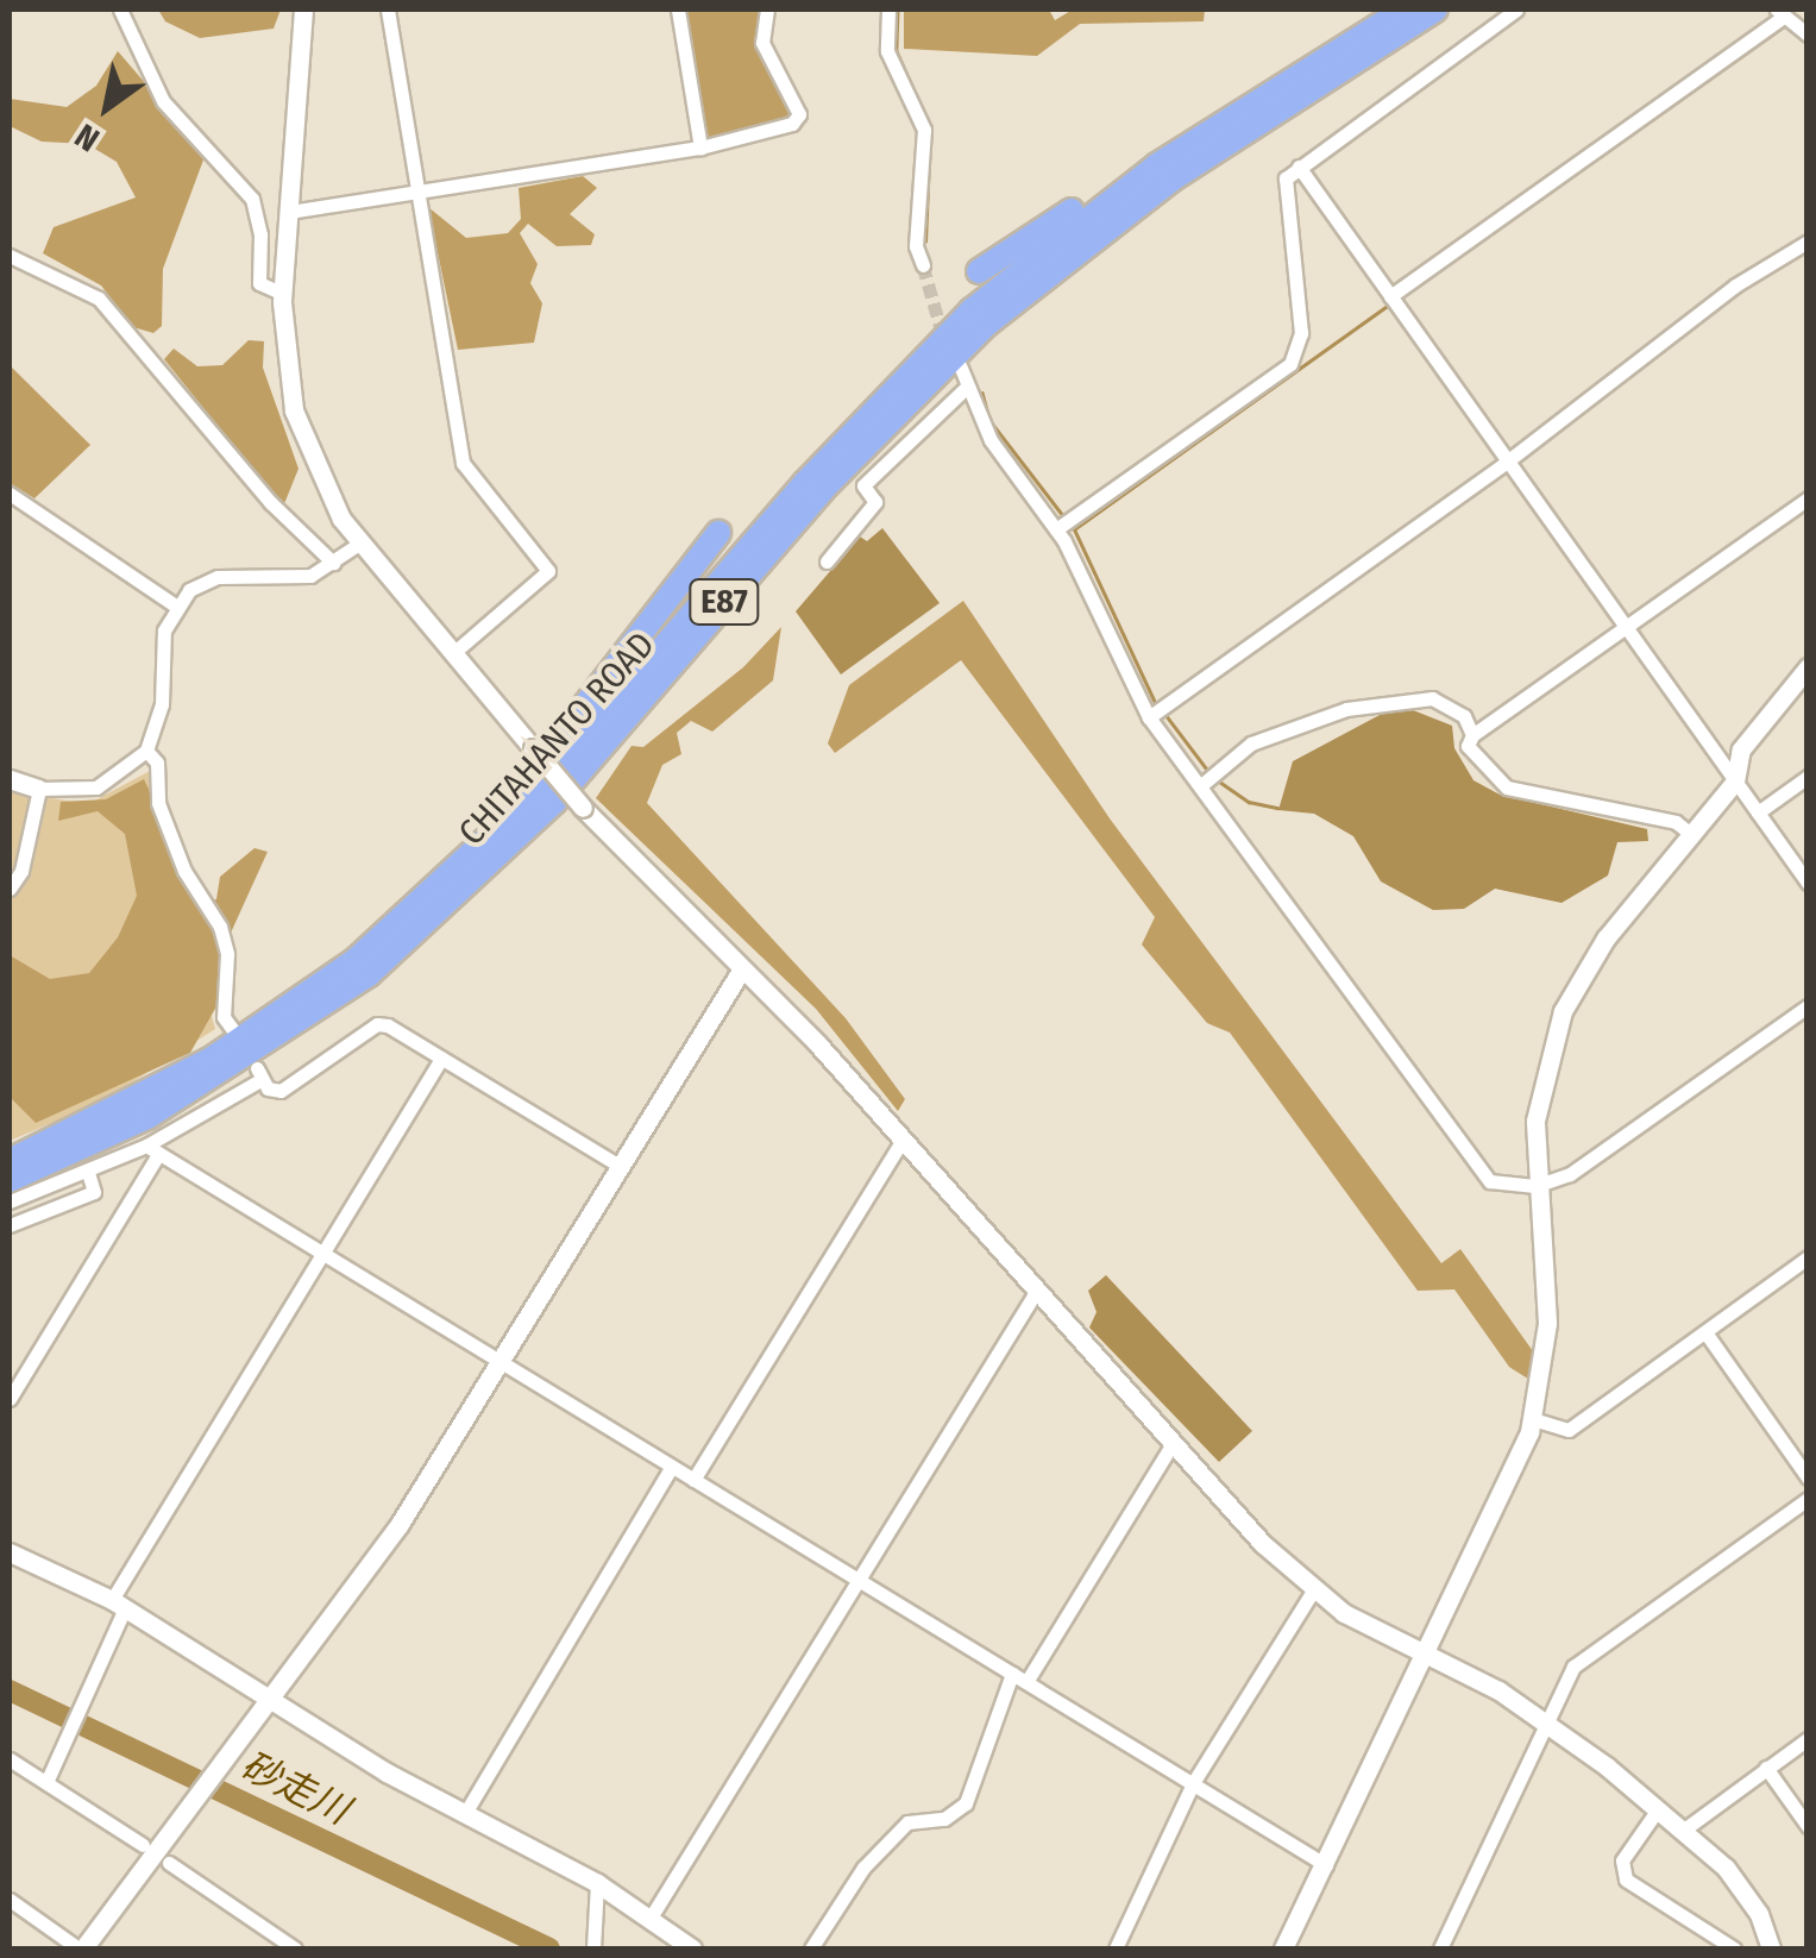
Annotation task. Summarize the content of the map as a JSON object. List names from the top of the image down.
{
  "streets": {
    "highway": ["E87", "CHITAHANTO ROAD"]
  },
  "water": ["砂走川"],
  "north": "bottom left"
}
